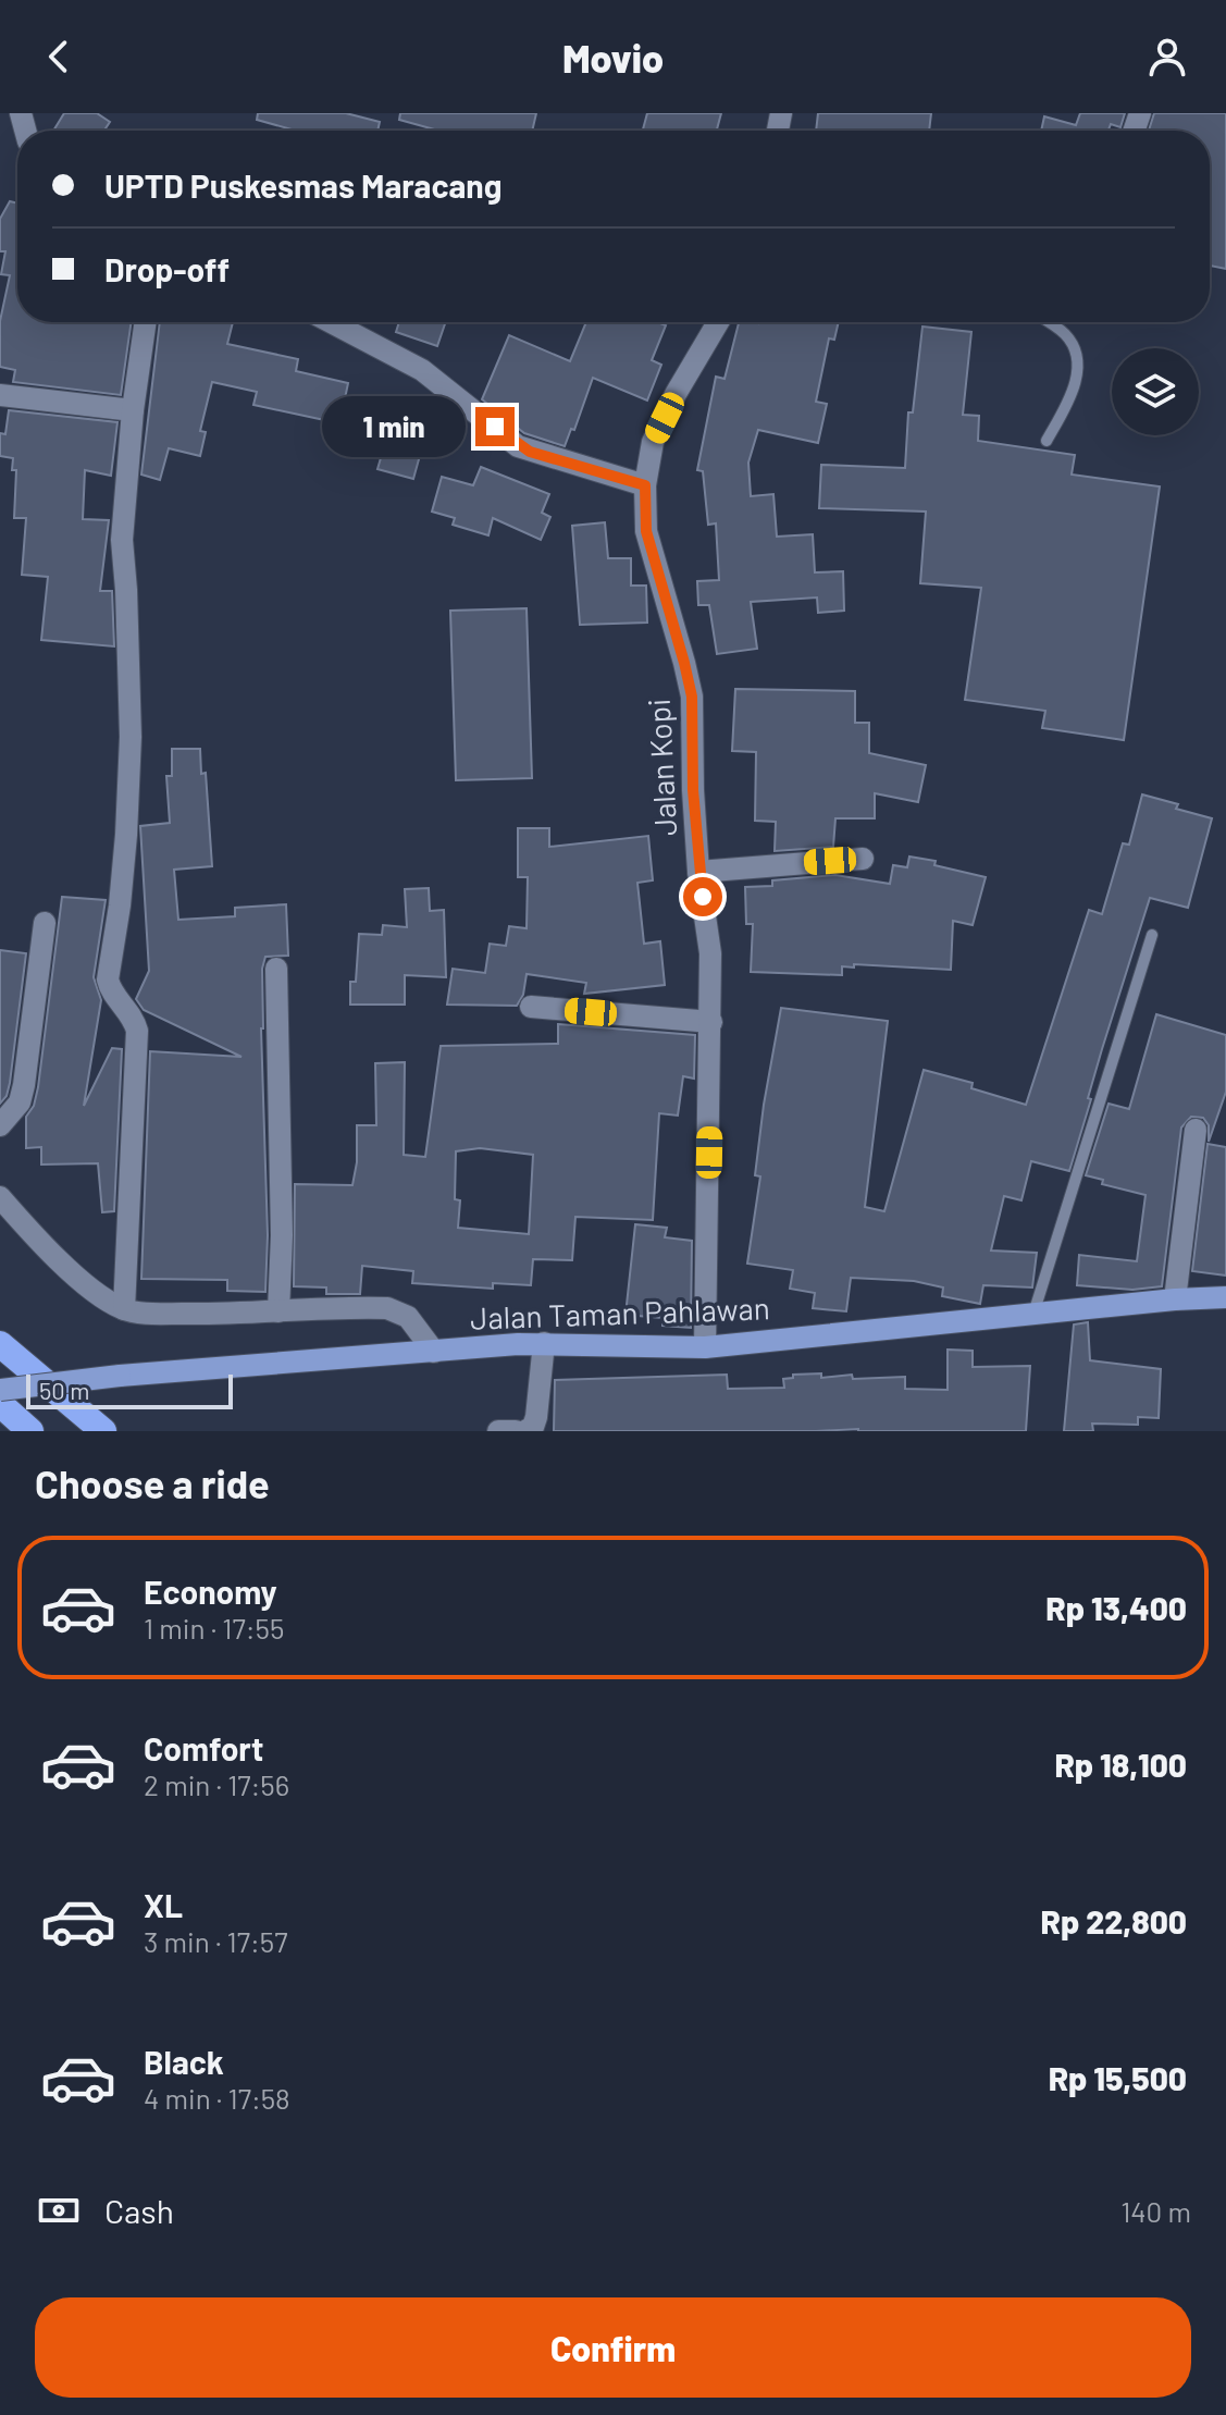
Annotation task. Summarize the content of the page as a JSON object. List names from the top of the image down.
{
  "streets": {
    "main road": ["Jalan Taman Pahlawan"],
    "street": ["Jalan Kopi"]
  },
  "crossings": [
    ["Jalan Kopi", "Jalan Taman Pahlawan"]
  ],
  "scale_bar": "50 m",
  "page": {
    "header": "Movio",
    "banner": ["UPTD Puskesmas Maracang", "Drop-off"],
    "bubble": "1 min",
    "scale": "50 m",
    "heading": "Choose a ride",
    "list": [
      {
        "name": "Economy",
        "note": "1 min · 17:55",
        "value": "Rp 13,400"
      },
      {
        "name": "Comfort",
        "note": "2 min · 17:56",
        "value": "Rp 18,100"
      },
      {
        "name": "XL",
        "note": "3 min · 17:57",
        "value": "Rp 22,800"
      },
      {
        "name": "Black",
        "note": "4 min · 17:58",
        "value": "Rp 15,500"
      }
    ],
    "pay": ["Cash", "140 m"],
    "buttons": "Confirm"
  }
}
